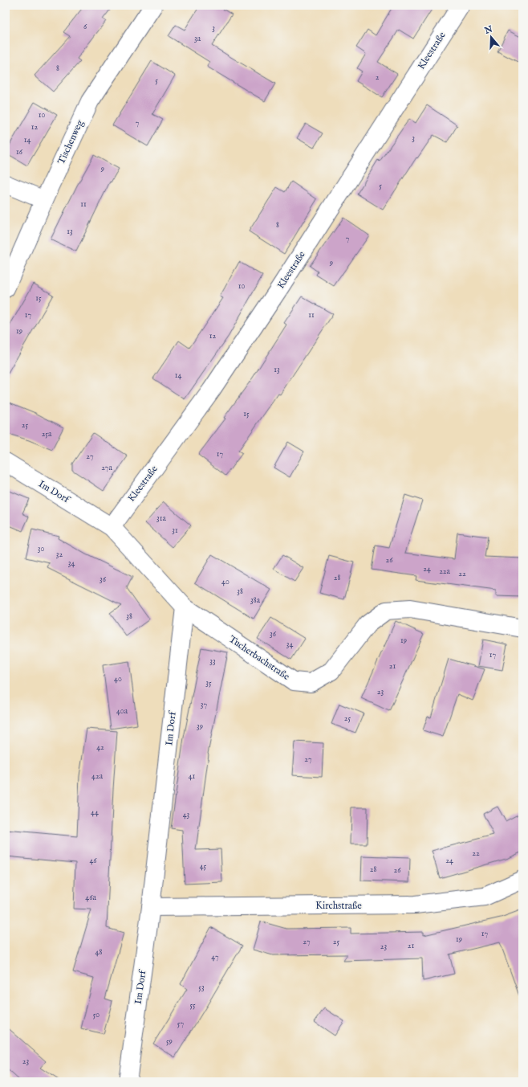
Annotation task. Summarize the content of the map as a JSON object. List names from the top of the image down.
{
  "streets": {
    "street": [
      "Kleestraße",
      "Tischenweg",
      "Im Dorf",
      "Tucherbachstraße",
      "Kirchstraße"
    ]
  },
  "crossings": [
    ["Kleestraße", "Im Dorf"],
    ["Im Dorf", "Tucherbachstraße"],
    ["Im Dorf", "Kirchstraße"]
  ],
  "house_numbers": [
    "6",
    "3",
    "3a",
    "8",
    "2",
    "5",
    "10",
    "7",
    "12",
    "3",
    "14",
    "16",
    "9",
    "5",
    "11",
    "8",
    "13",
    "7",
    "9",
    "10",
    "15",
    "17",
    "11",
    "19",
    "12",
    "13",
    "14",
    "15",
    "25",
    "25a",
    "17",
    "27",
    "27a",
    "31a",
    "31",
    "30",
    "32",
    "26",
    "34",
    "24",
    "22a",
    "22",
    "28",
    "36",
    "40",
    "38",
    "38a",
    "38",
    "36",
    "19",
    "34",
    "17",
    "33",
    "21",
    "40",
    "35",
    "23",
    "37",
    "40a",
    "25",
    "39",
    "42",
    "27",
    "42a",
    "41",
    "44",
    "43",
    "22",
    "46",
    "24",
    "45",
    "28",
    "26",
    "46a",
    "17",
    "19",
    "27",
    "25",
    "21",
    "23",
    "48",
    "47",
    "53",
    "55",
    "50",
    "57",
    "59",
    "23"
  ],
  "north": "top"
}
